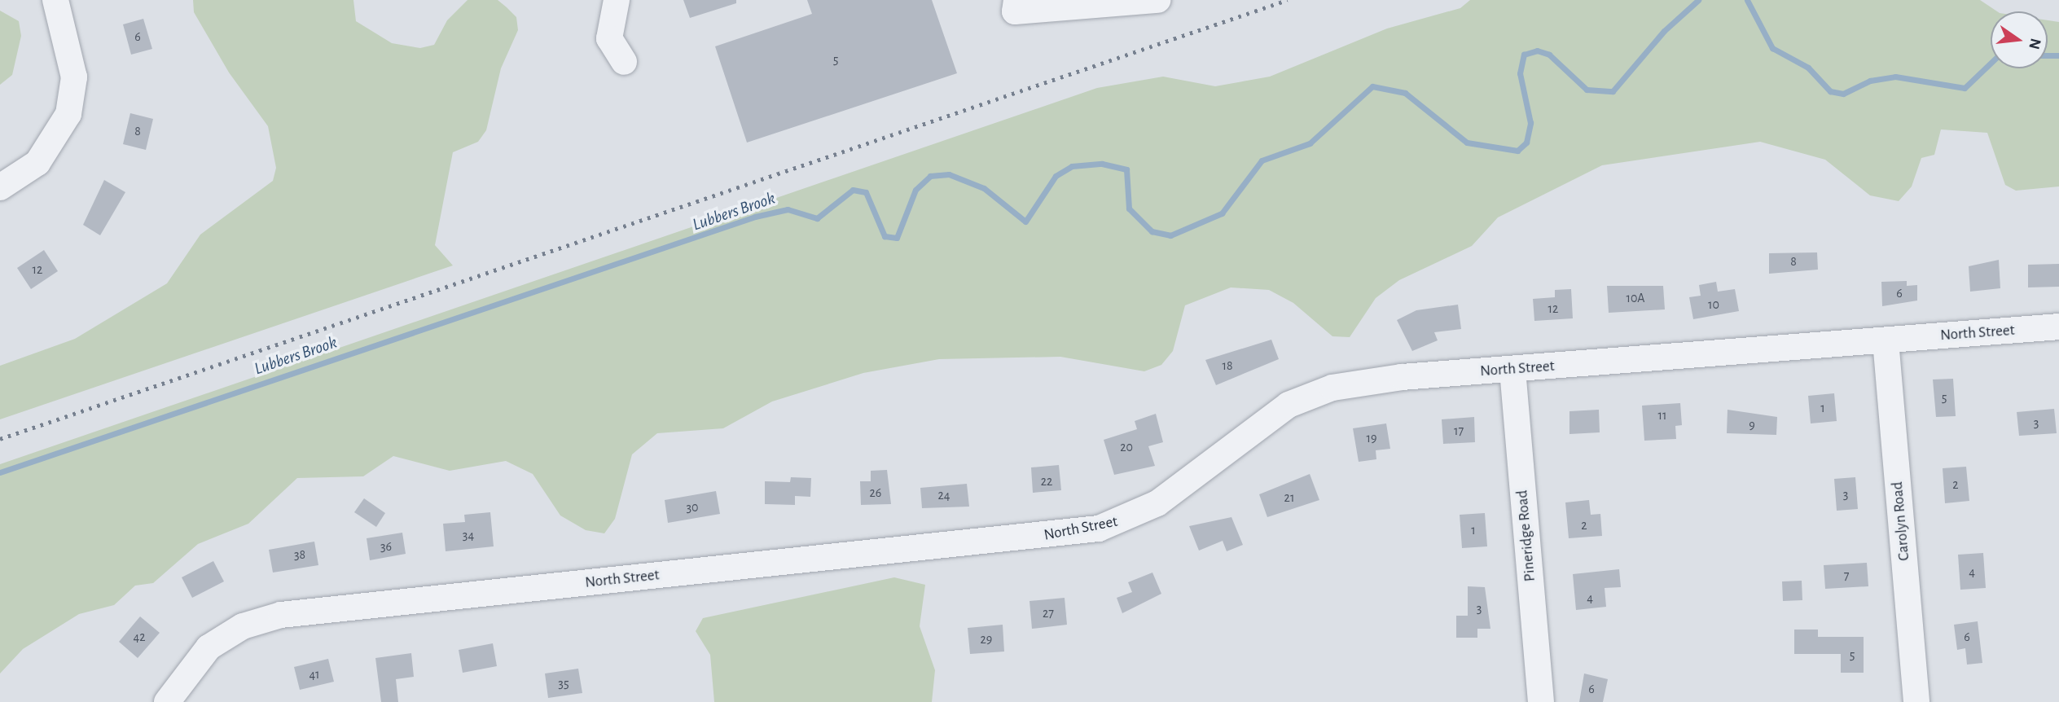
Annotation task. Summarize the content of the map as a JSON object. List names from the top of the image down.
{
  "streets": {
    "street": ["North Street", "Carolyn Road", "Pineridge Road"]
  },
  "crossings": [
    ["North Street", "Carolyn Road"],
    ["North Street", "Pineridge Road"]
  ],
  "water": ["Lubbers Brook"],
  "house_numbers": [
    "6",
    "5",
    "8",
    "8",
    "12",
    "6",
    "10A",
    "10",
    "12",
    "18",
    "5",
    "1",
    "11",
    "3",
    "9",
    "17",
    "19",
    "20",
    "22",
    "2",
    "26",
    "3",
    "24",
    "21",
    "30",
    "2",
    "1",
    "34",
    "36",
    "38",
    "4",
    "7",
    "4",
    "3",
    "27",
    "42",
    "6",
    "29",
    "5",
    "41",
    "35",
    "6"
  ],
  "north": "right"
}
